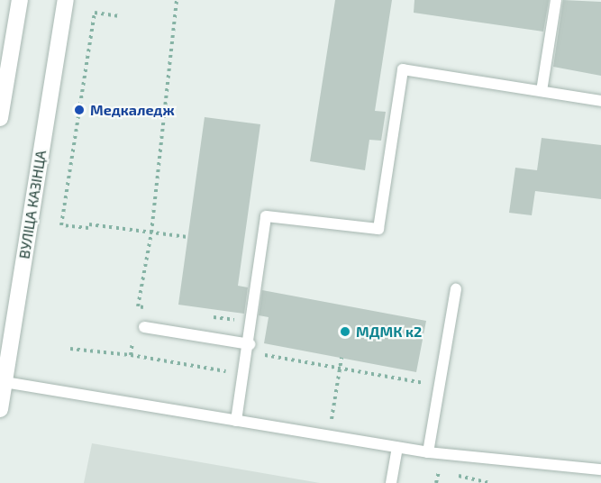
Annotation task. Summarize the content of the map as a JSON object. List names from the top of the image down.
{
  "streets": {
    "main road": ["ВУЛІЦА КАЗІНЦА"]
  },
  "places": ["Медкаледж", "МДМК к2"]
}
